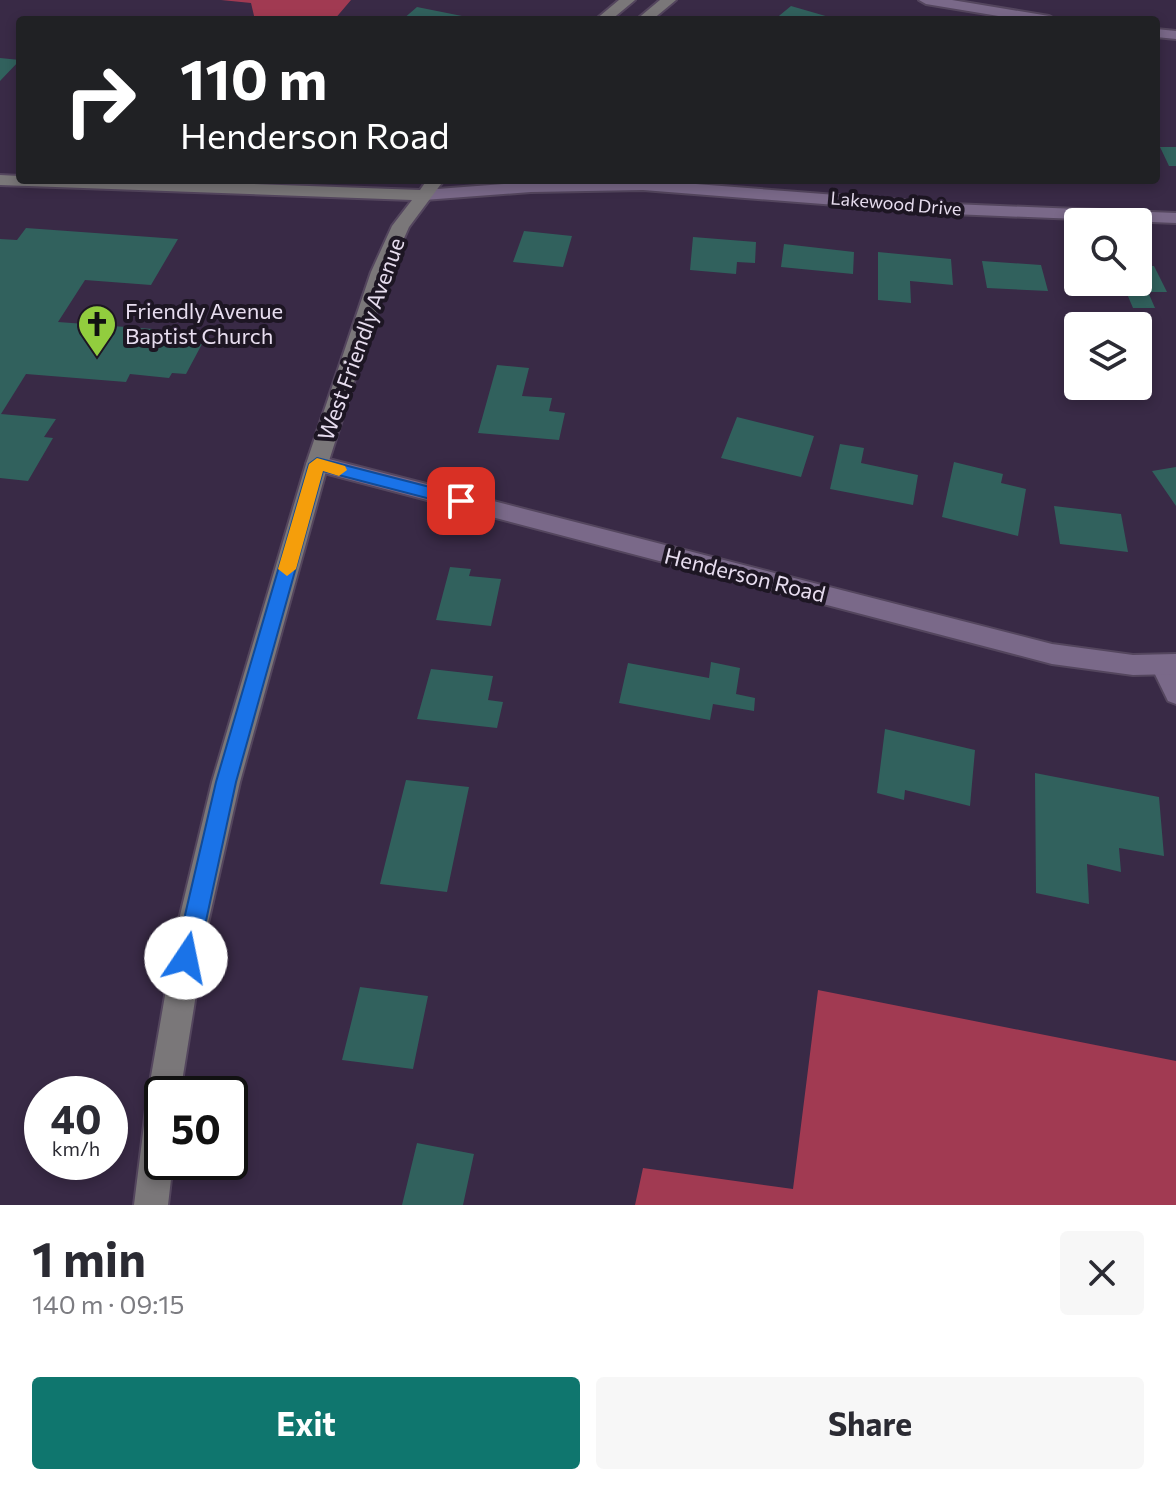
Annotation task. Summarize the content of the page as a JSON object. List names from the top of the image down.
{
  "streets": {
    "main road": ["West Friendly Avenue"],
    "street": ["Lakewood Drive", "Henderson Road"]
  },
  "crossings": [
    ["Lakewood Drive", "West Friendly Avenue"],
    ["West Friendly Avenue", "Henderson Road"]
  ],
  "places": {
    "church": ["Friendly Avenue Baptist Church"]
  },
  "page": {
    "turn": ["110 m", "Henderson Road"],
    "speed": "40 km/h",
    "limit": "50",
    "heading": ["1 min", "140 m · 09:15"],
    "buttons": ["Exit", "Share"]
  }
}
